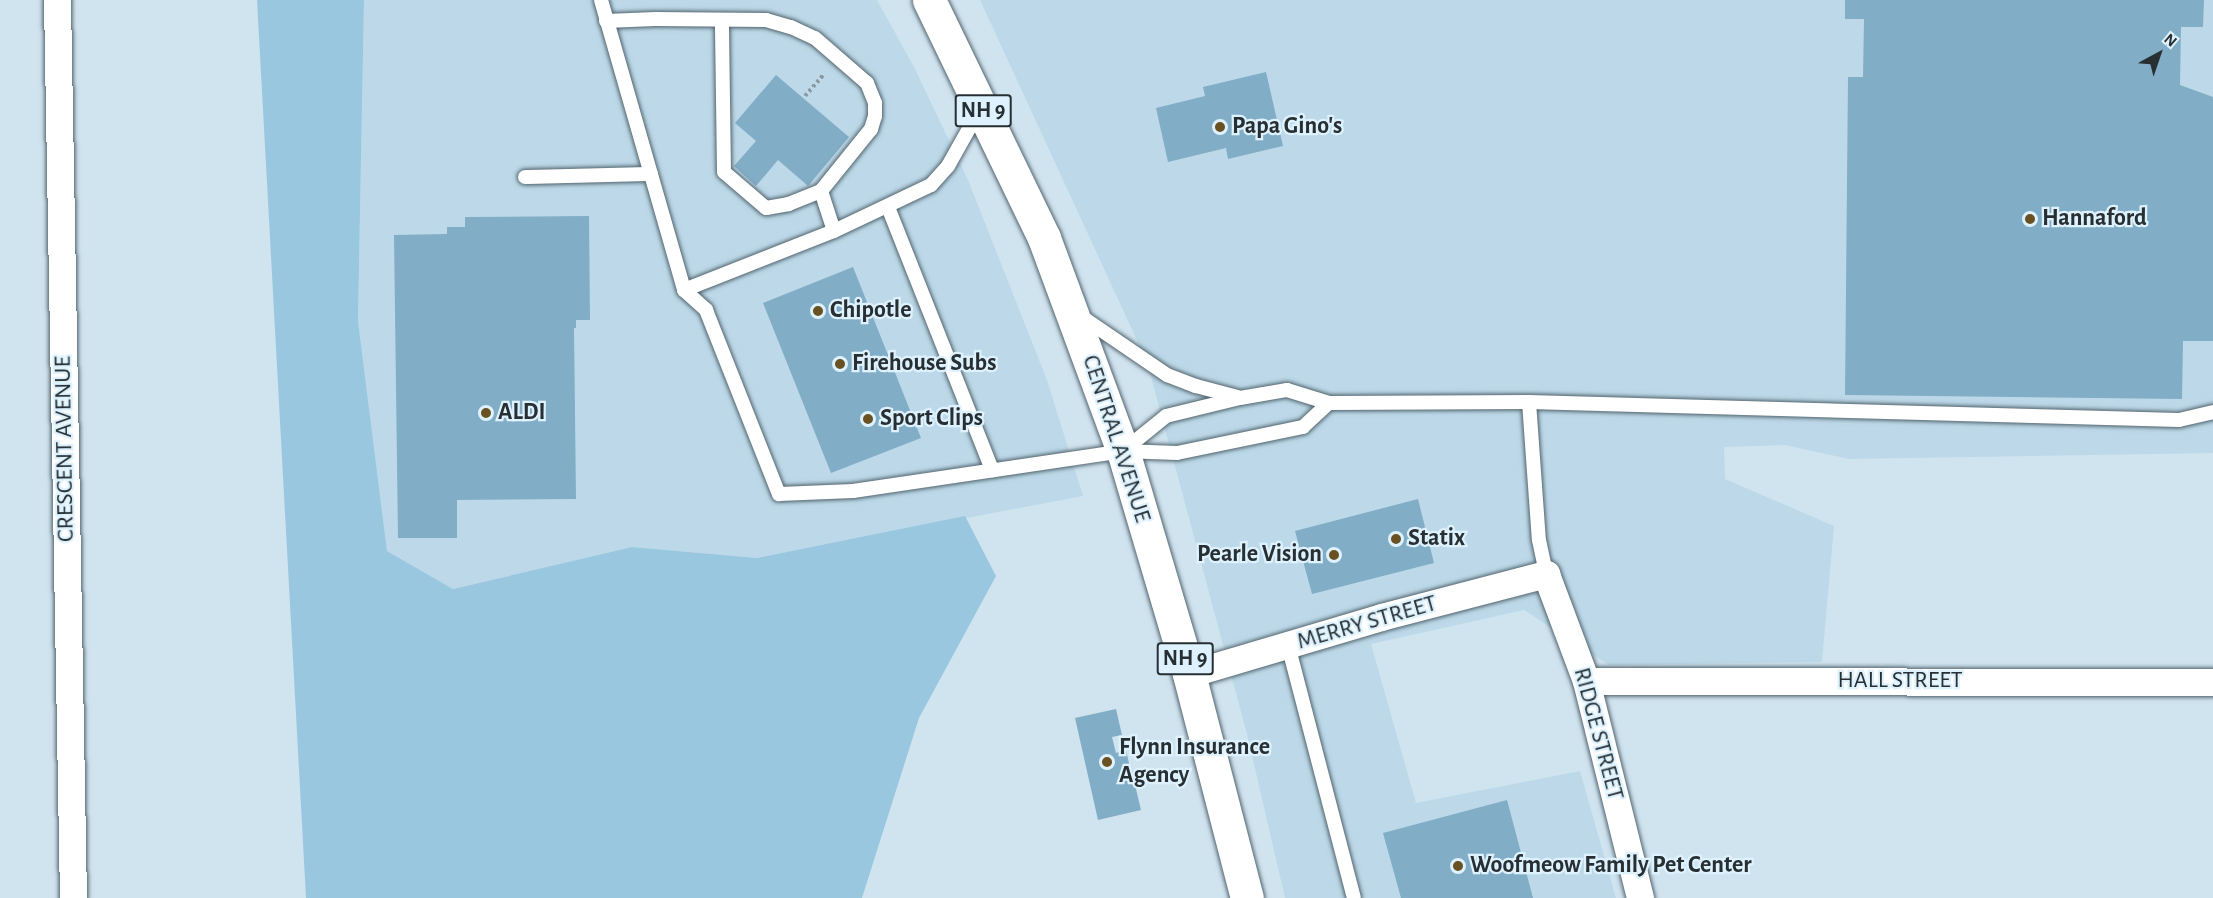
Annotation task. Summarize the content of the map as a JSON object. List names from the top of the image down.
{
  "streets": {
    "main road": ["NH 9", "CENTRAL AVENUE"],
    "street": [
      "CRESCENT AVENUE",
      "MERRY STREET",
      "HALL STREET",
      "RIDGE STREET"
    ]
  },
  "crossings": [
    ["CENTRAL AVENUE", "MERRY STREET"],
    ["MERRY STREET", "RIDGE STREET"],
    ["HALL STREET", "RIDGE STREET"]
  ],
  "places": [
    "Papa Gino's",
    "Hannaford",
    "Chipotle",
    "Firehouse Subs",
    "ALDI",
    "Sport Clips",
    "Statix",
    "Pearle Vision",
    "Flynn Insurance Agency",
    "Woofmeow Family Pet Center"
  ],
  "north": "top right"
}
